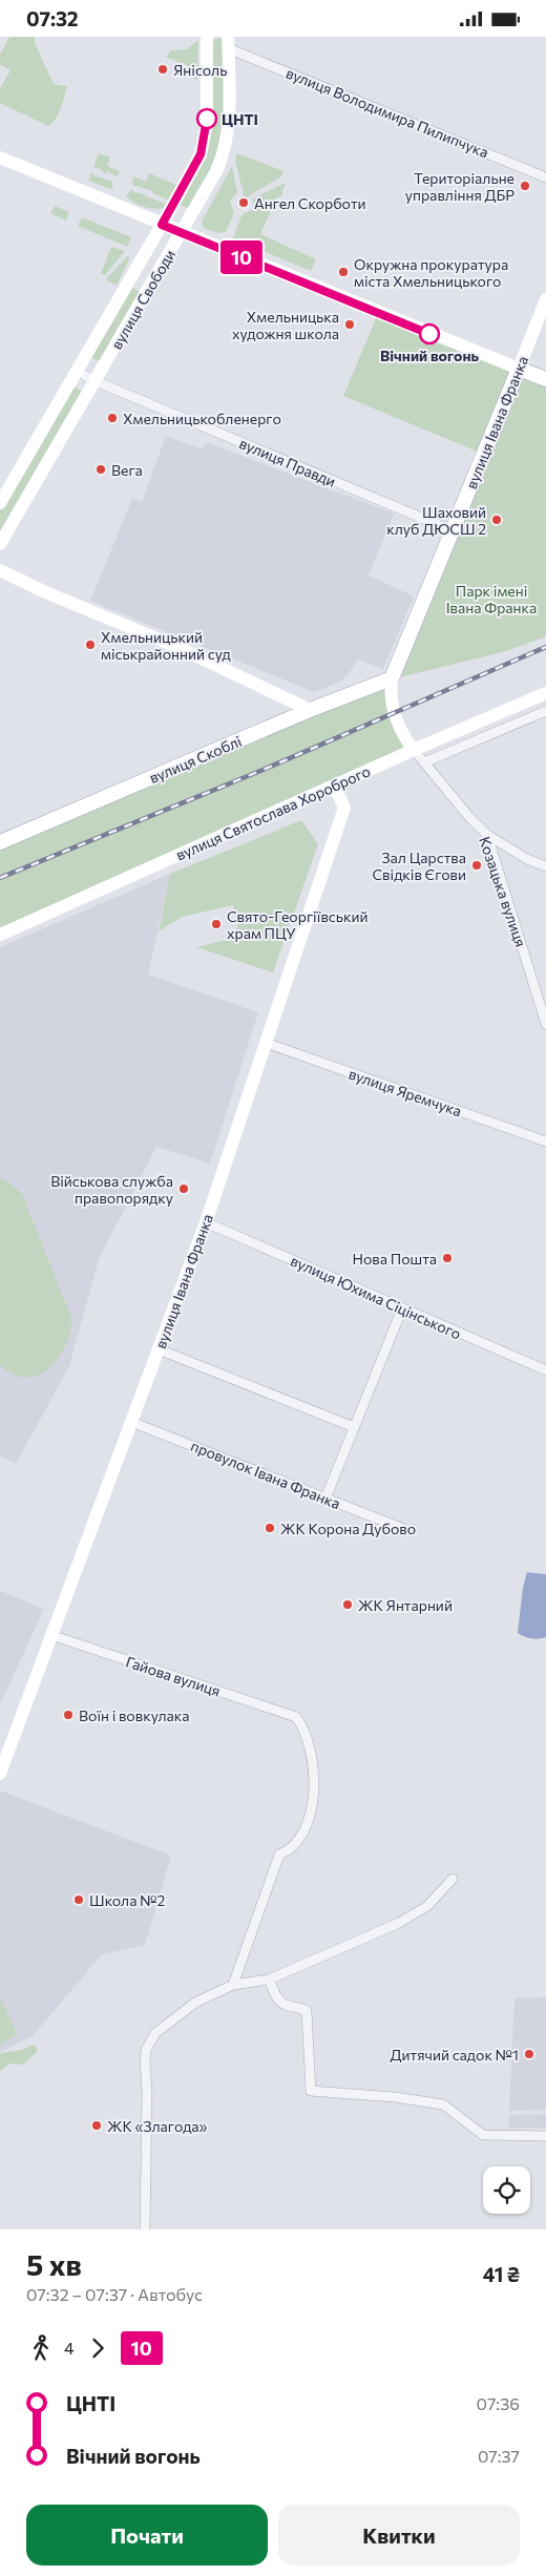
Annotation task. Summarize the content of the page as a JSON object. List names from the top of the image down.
{
  "streets": {
    "main road": ["вулиця Івана Франка", "вулиця Скоблі"],
    "street": [
      "вулиця Володимира Пилипчука",
      "вулиця Свободи",
      "вулиця Правди",
      "вулиця Святослава Хороброго",
      "Козацька вулиця",
      "вулиця Яремчука",
      "вулиця Юхима Сіцінського",
      "провулок Івана Франка",
      "Гайова вулиця"
    ]
  },
  "crossings": [
    ["вулиця Володимира Пилипчука", "вулиця Свободи"],
    ["вулиця Свободи", "вулиця Правди"],
    ["вулиця Івана Франка", "вулиця Правди"],
    ["вулиця Івана Франка", "вулиця Скоблі"],
    ["вулиця Івана Франка", "вулиця Святослава Хороброго"],
    ["вулиця Івана Франка", "Козацька вулиця"],
    ["вулиця Івана Франка", "вулиця Яремчука"],
    ["вулиця Івана Франка", "вулиця Юхима Сіцінського"],
    ["вулиця Івана Франка", "провулок Івана Франка"],
    ["вулиця Івана Франка", "Гайова вулиця"],
    ["вулиця Святослава Хороброго", "Козацька вулиця"]
  ],
  "parks": ["Парк імені Івана Франка"],
  "places": [
    "Янісоль",
    "ЦНТІ",
    "Територіальне управління ДБР",
    "Ангел Скорботи",
    "Окружна прокуратура міста Хмельницького",
    "Хмельницька художня школа",
    "Вічний вогонь",
    "Хмельницькобленерго",
    "Вега",
    "Шаховий клуб ДЮСШ 2",
    "Хмельницький міськрайонний суд",
    "Зал Царства Свідків Єгови",
    "Свято-Георгіївський храм ПЦУ",
    "Військова служба правопорядку",
    "Нова Пошта",
    "ЖК Корона Дубово",
    "ЖК Янтарний",
    "Воїн і вовкулака",
    "Школа №2",
    "Дитячий садок №1",
    "ЖК «Злагода»"
  ],
  "lines": ["bus line 10"],
  "page": {
    "status": "07:32",
    "on_map": "10",
    "heading": ["5 хв", "07:32 – 07:37 · Автобус", "41 ₴"],
    "legs": ["4", "10"],
    "list": [
      {
        "name": "ЦНТІ",
        "value": "07:36"
      },
      {
        "name": "Вічний вогонь",
        "value": "07:37"
      }
    ],
    "buttons": ["Почати", "Квитки"]
  }
}
